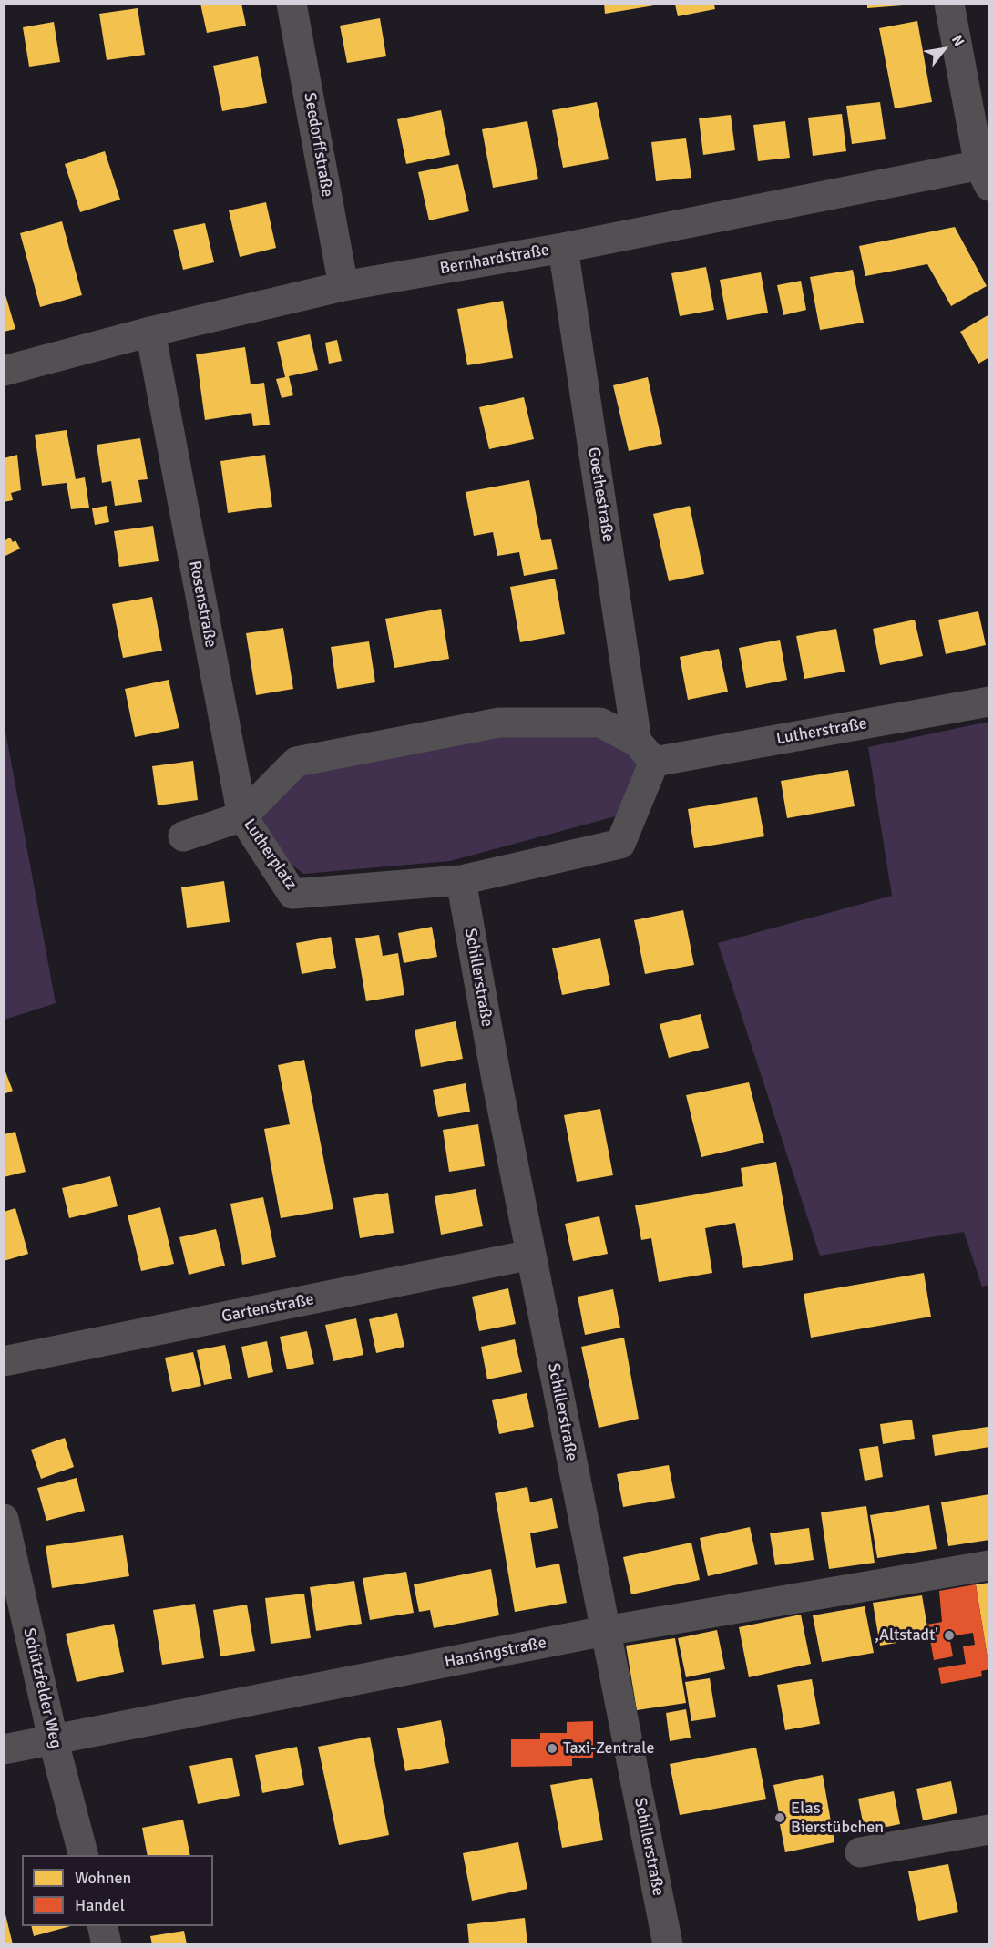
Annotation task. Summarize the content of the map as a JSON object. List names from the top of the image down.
{
  "streets": {
    "street": [
      "Seedorffstraße",
      "Bernhardstraße",
      "Goethestraße",
      "Rosenstraße",
      "Lutherstraße",
      "Lutherplatz",
      "Schillerstraße",
      "Gartenstraße",
      "Hansingstraße",
      "Schützfelder Weg"
    ]
  },
  "crossings": [
    ["Seedorffstraße", "Bernhardstraße"],
    ["Bernhardstraße", "Goethestraße"],
    ["Bernhardstraße", "Rosenstraße"],
    ["Goethestraße", "Lutherstraße"],
    ["Goethestraße", "Lutherplatz"],
    ["Rosenstraße", "Lutherplatz"],
    ["Lutherstraße", "Lutherplatz"],
    ["Lutherplatz", "Schillerstraße"],
    ["Schillerstraße", "Gartenstraße"],
    ["Schillerstraße", "Hansingstraße"],
    ["Hansingstraße", "Schützfelder Weg"]
  ],
  "places": [",Altstadt'", "Taxi-Zentrale", "Elas Bierstübchen"],
  "legend": ["Wohnen", "Handel"],
  "north": "top right"
}
